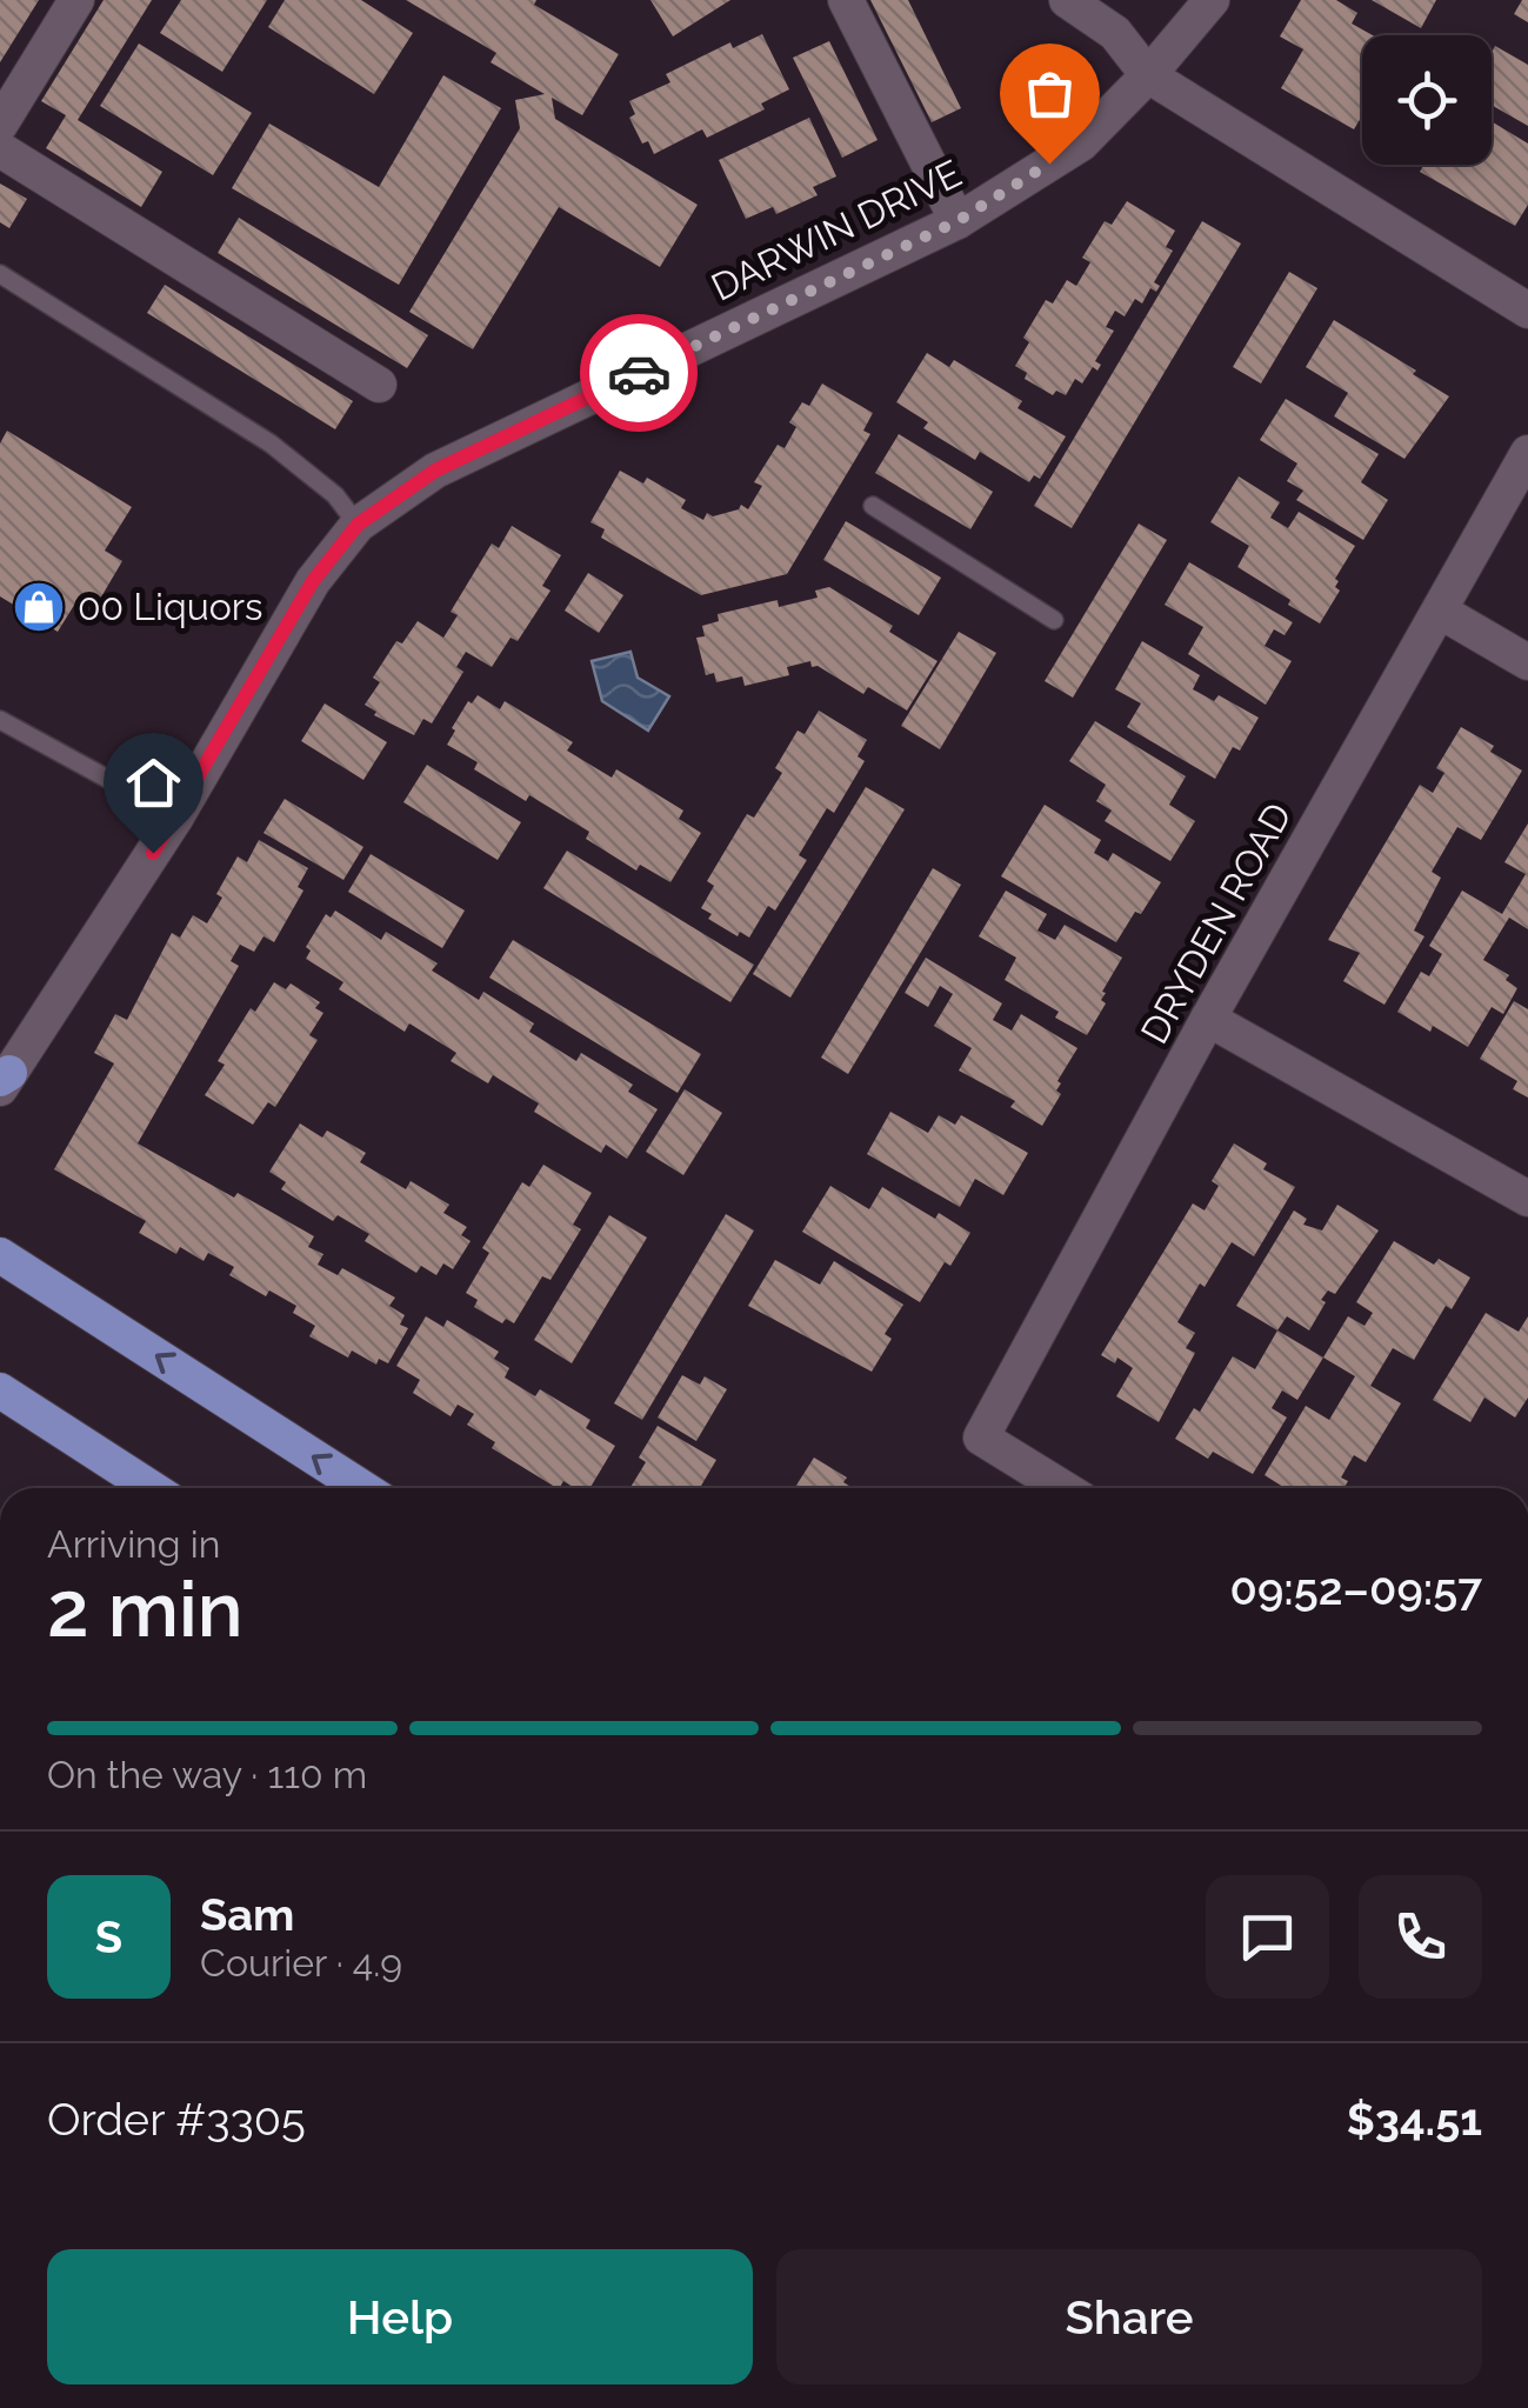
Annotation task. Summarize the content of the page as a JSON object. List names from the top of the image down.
{
  "streets": {
    "street": ["DARWIN DRIVE", "DRYDEN ROAD"]
  },
  "places": {
    "shop": ["00 Liquors"]
  },
  "page": {
    "heading": ["2 min", "Arriving in", "09:52–09:57"],
    "panel": [
      "Sam",
      "Courier · 4.9",
      "Order #3305",
      "$34.51"
    ],
    "bar": "On the way · 110 m",
    "round": "S",
    "buttons": ["Help", "Share"]
  }
}
